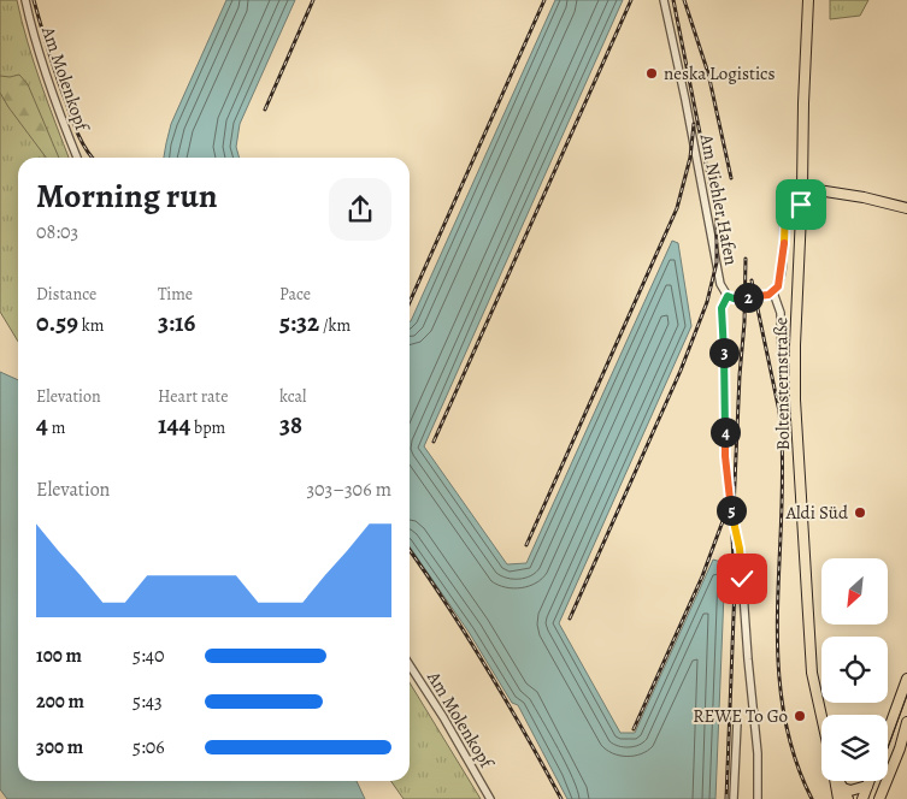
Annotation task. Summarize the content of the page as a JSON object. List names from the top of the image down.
{
  "streets": {
    "main road": ["Boltensternstraße"],
    "street": ["Am Molenkopf", "Am Niehler Hafen"]
  },
  "places": ["neska Logistics", "Aldi Süd", "REWE To Go"],
  "north": "bottom left",
  "page": {
    "heading": ["Morning run", "08:03"],
    "stats": [
      ["Distance", "0.59 km"],
      ["Time", "3:16"],
      ["Pace", "5:32 /km"],
      ["Elevation", "4 m"],
      ["Heart rate", "144 bpm"],
      ["kcal", "38"]
    ],
    "pins": [
      "2",
      "3",
      "4",
      "5"
    ],
    "chart": ["Elevation", "303–306 m"],
    "list": [
      {
        "name": "100 m",
        "note": "5:40"
      },
      {
        "name": "200 m",
        "note": "5:43"
      },
      {
        "name": "300 m",
        "note": "5:06"
      }
    ]
  }
}
